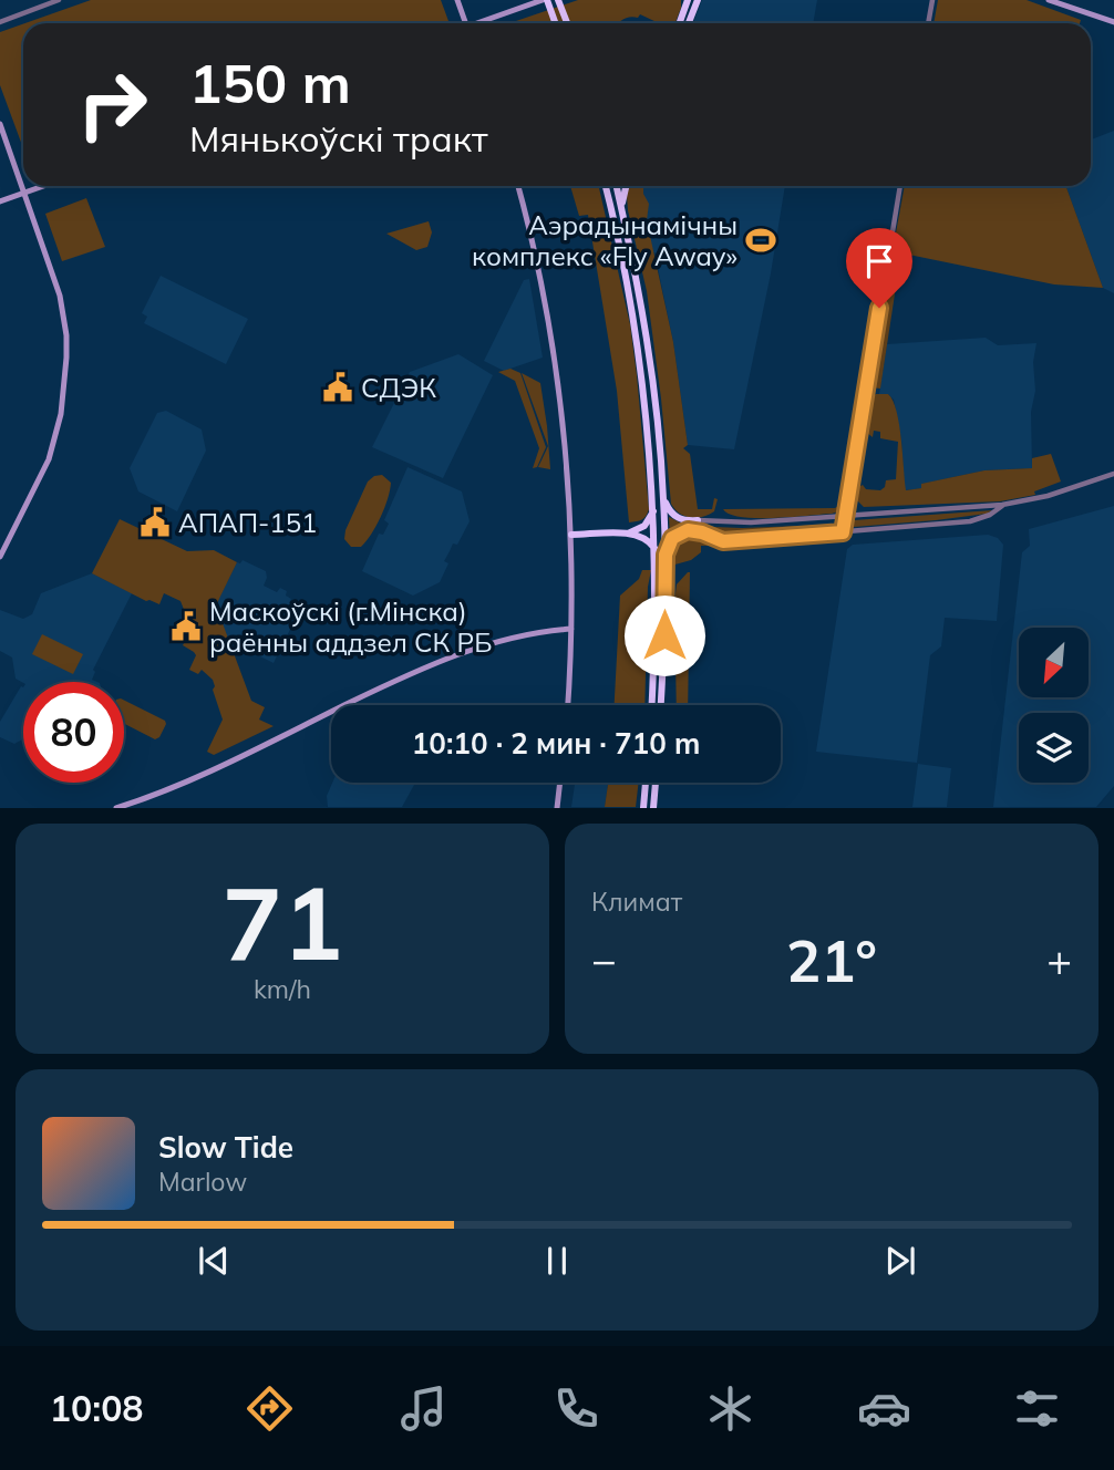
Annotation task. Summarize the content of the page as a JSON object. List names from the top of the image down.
{
  "places": {
    "sports": ["Аэрадынамічны комплекс «Fly Away»"],
    "public building": ["СДЭК", "АПАП-151", "Маскоўскі (г.Мінска) раённы аддзел СК РБ"]
  },
  "north": "bottom left",
  "page": {
    "turn": ["150 m", "Мянькоўскі тракт"],
    "limit": "80",
    "trip": "10:10 · 2 мин · 710 m",
    "tile": [
      ["71", "km/h"],
      "Климат"
    ],
    "heat": ["−", "21°", "+"],
    "song": ["Slow Tide", "Marlow"],
    "tabs": "10:08"
  }
}
